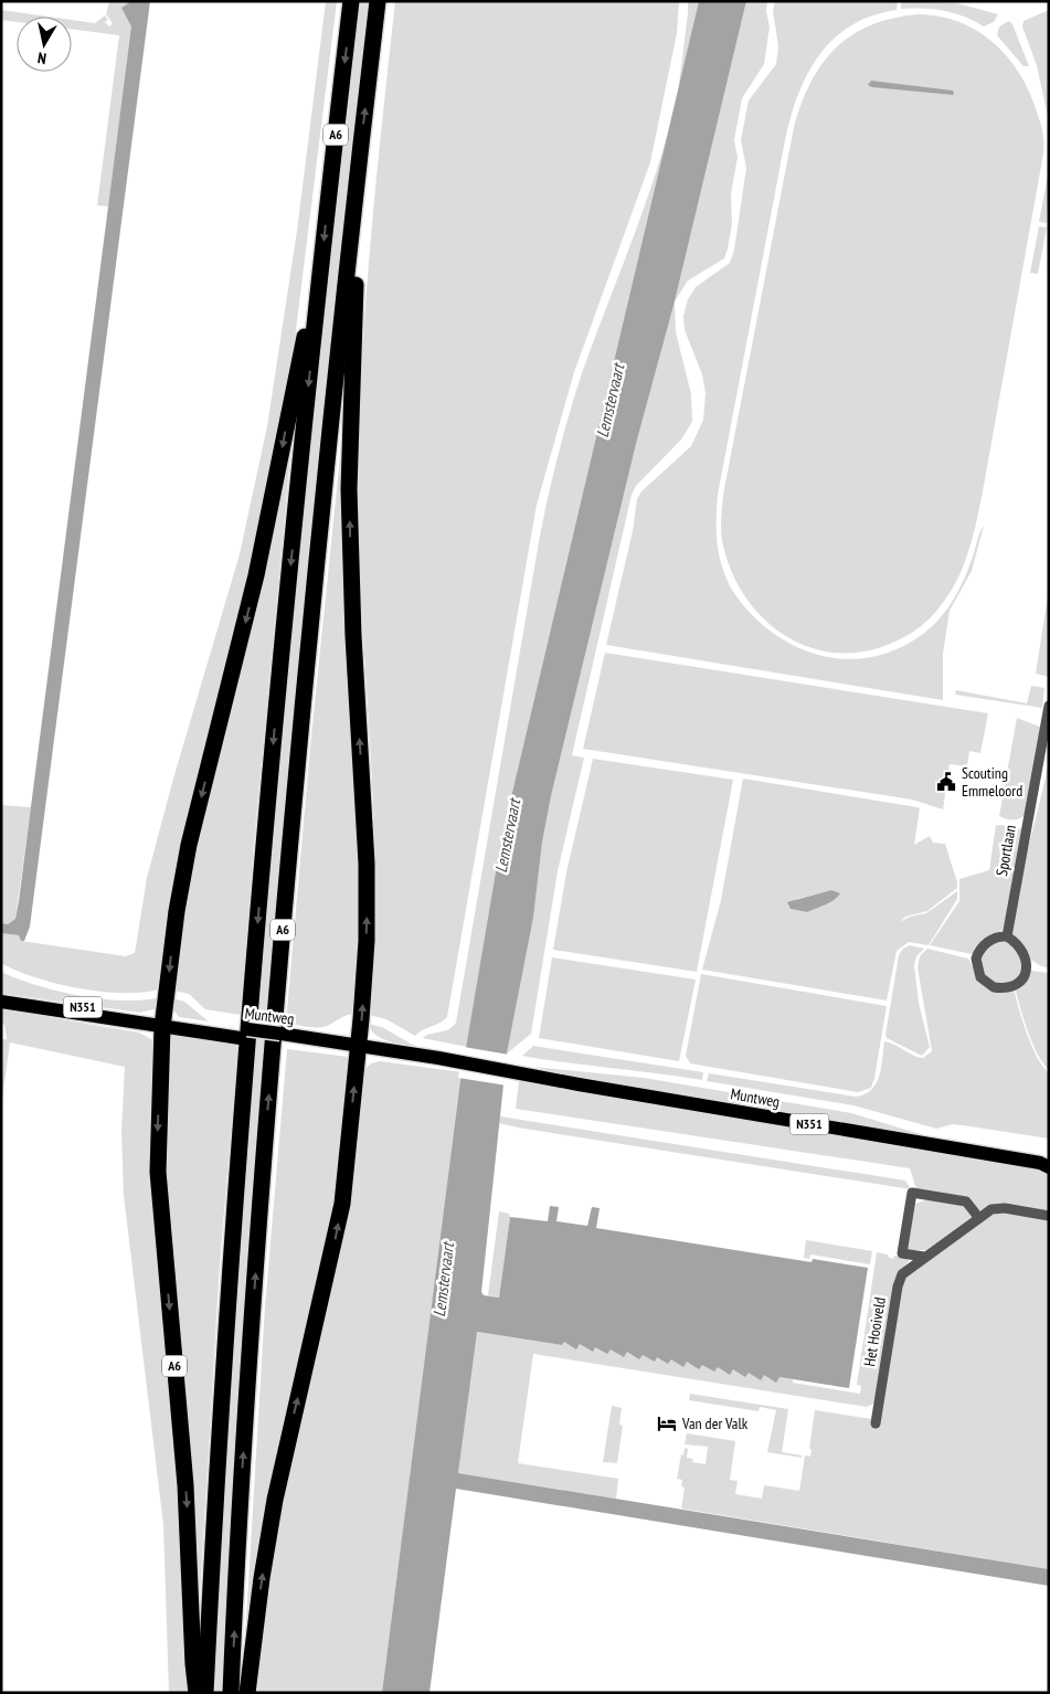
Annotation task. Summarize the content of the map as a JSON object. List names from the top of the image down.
{
  "streets": {
    "highway": ["A6"],
    "main road": ["N351", "Muntweg"],
    "street": ["Sportlaan", "Het Hooiveld"]
  },
  "crossings": [
    ["A6", "Muntweg"]
  ],
  "water": ["Lemstervaart"],
  "places": {
    "public building": ["Scouting Emmeloord"],
    "hotel": ["Van der Valk"]
  },
  "north": "bottom"
}
